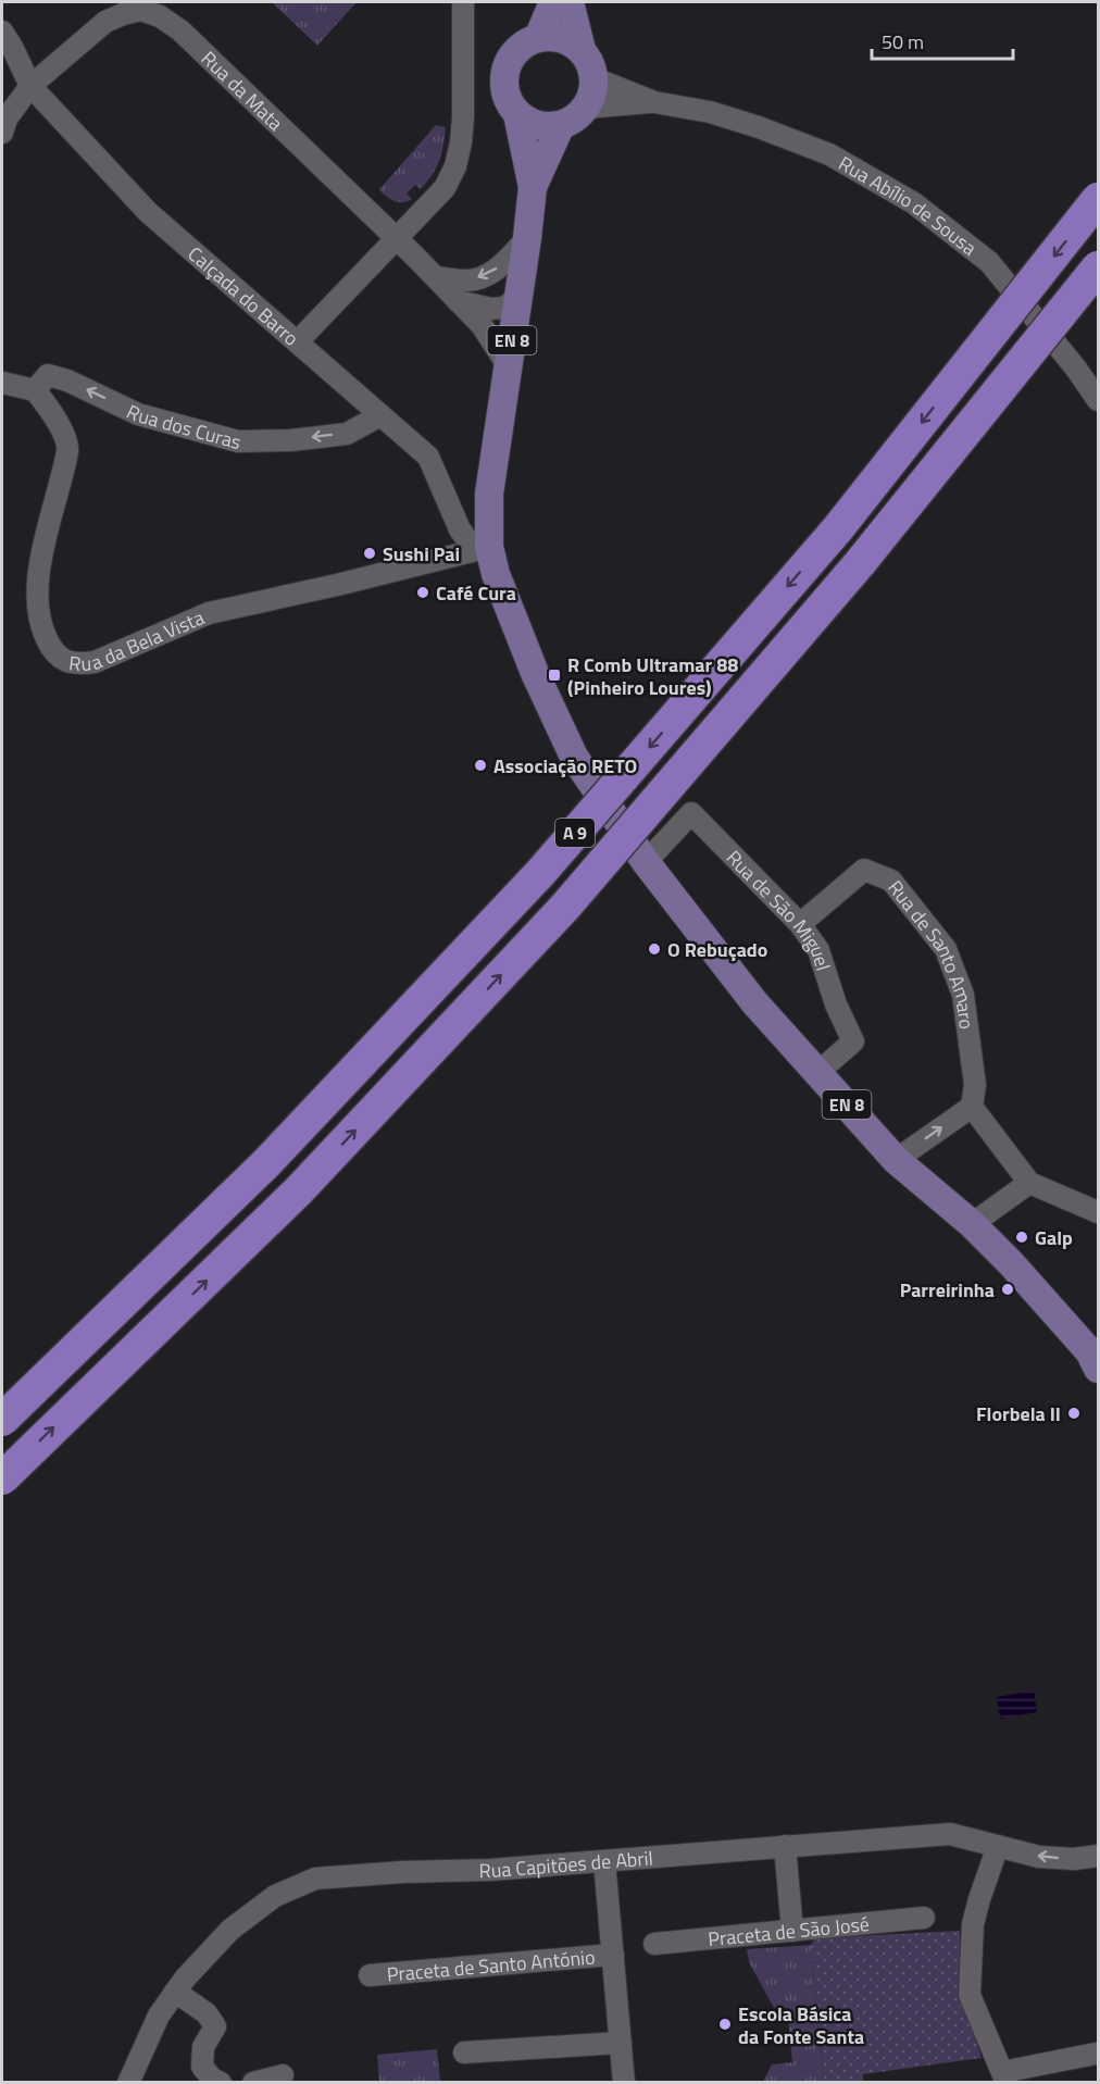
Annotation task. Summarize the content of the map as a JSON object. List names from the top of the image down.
{
  "streets": {
    "highway": ["A 9"],
    "main road": ["EN 8"],
    "street": [
      "Rua da Mata",
      "Rua Abílio de Sousa",
      "Calçada do Barro",
      "Rua dos Curas",
      "Rua da Bela Vista",
      "Rua de São Miguel",
      "Rua de Santo Amaro",
      "Rua Capitões de Abril",
      "Praceta de São José",
      "Praceta de Santo António"
    ]
  },
  "crossings": [
    ["Rua da Mata", "Calçada do Barro"],
    ["Rua da Mata", "EN 8"],
    ["Rua Abílio de Sousa", "EN 8"],
    ["Calçada do Barro", "EN 8"],
    ["Calçada do Barro", "Rua dos Curas"],
    ["Calçada do Barro", "Rua da Bela Vista"],
    ["EN 8", "Rua da Bela Vista"],
    ["EN 8", "Rua de São Miguel"],
    ["Rua dos Curas", "Rua da Bela Vista"],
    ["Rua de São Miguel", "Rua de Santo Amaro"]
  ],
  "one_way": ["Rua dos Curas"],
  "places": {
    "other": [
      "Sushi Pai",
      "Café Cura",
      "Associação RETO",
      "O Rebuçado",
      "Galp",
      "Parreirinha",
      "Florbela II",
      "Escola Básica da Fonte Santa"
    ],
    "transit": ["R Comb Ultramar 88 (Pinheiro Loures)"]
  },
  "scale_bar": "50 m"
}
